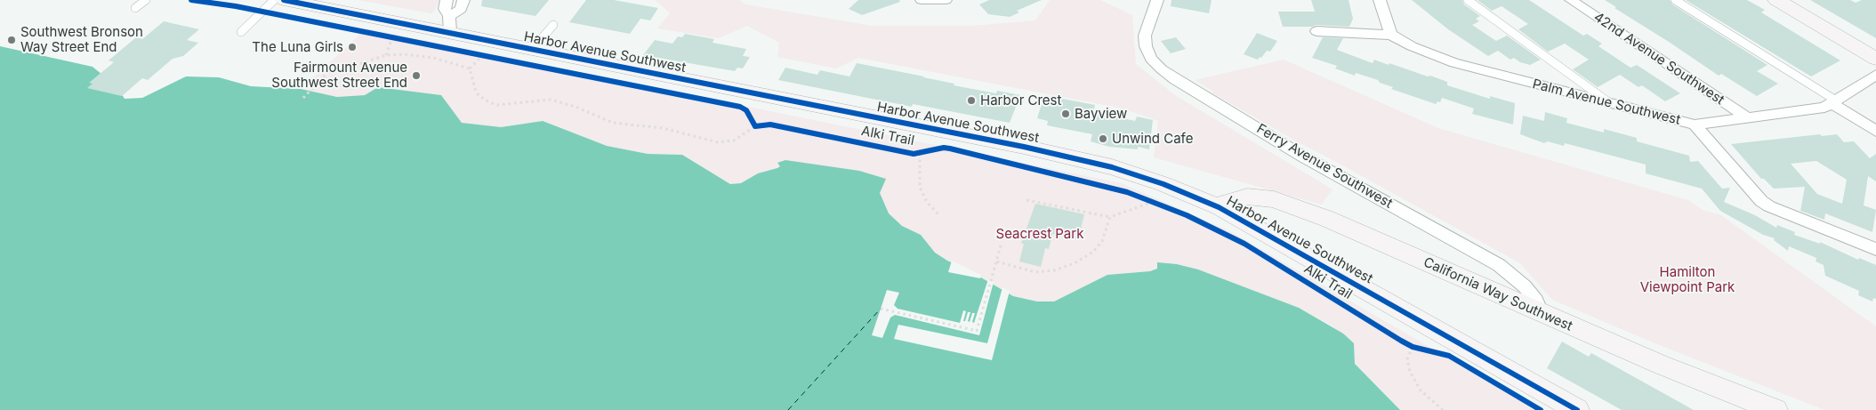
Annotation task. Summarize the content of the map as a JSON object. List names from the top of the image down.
{
  "streets": {
    "main road": ["Harbor Avenue Southwest", "California Way Southwest"],
    "street": ["42nd Avenue Southwest", "Palm Avenue Southwest", "Ferry Avenue Southwest"],
    "cycle path": ["Alki Trail"]
  },
  "crossings": [
    ["Harbor Avenue Southwest", "California Way Southwest"],
    ["Ferry Avenue Southwest", "California Way Southwest"]
  ],
  "parks": ["Seacrest Park", "Hamilton Viewpoint Park"],
  "places": [
    "Southwest Bronson Way Street End",
    "The Luna Girls",
    "Fairmount Avenue Southwest Street End",
    "Harbor Crest",
    "Bayview",
    "Unwind Cafe"
  ]
}
